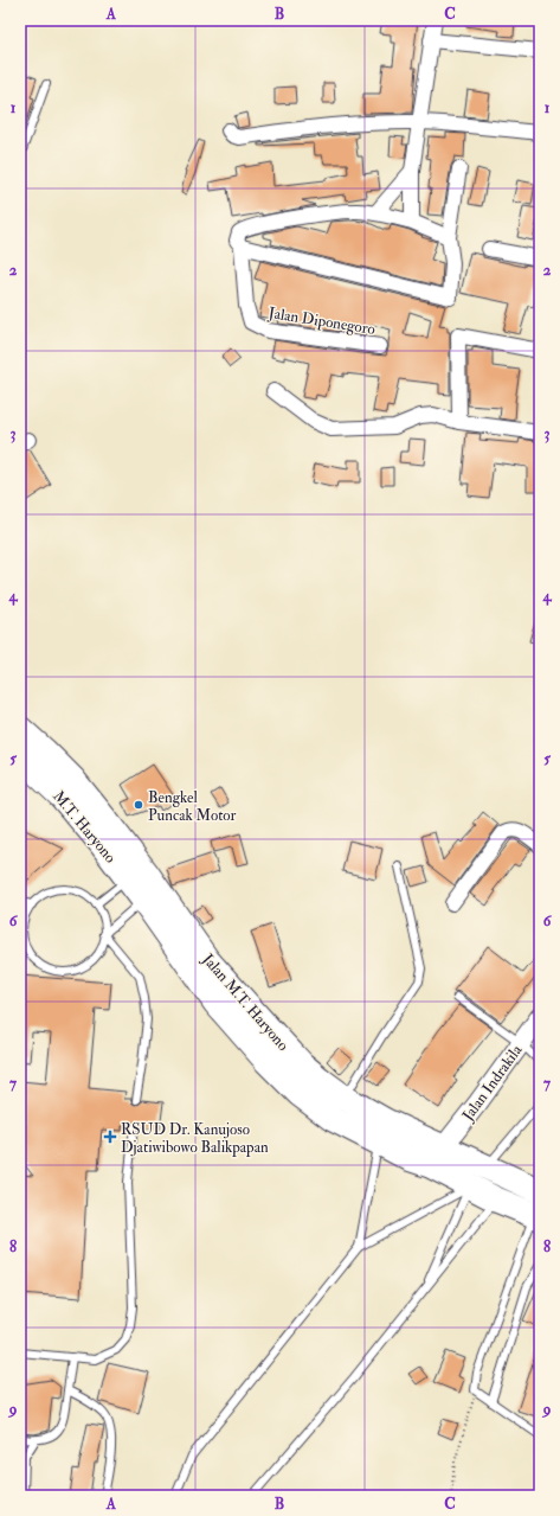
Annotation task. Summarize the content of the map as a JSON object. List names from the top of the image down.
{
  "streets": {
    "highway": ["M.T. Haryono", "Jalan M.T. Haryono"],
    "street": ["Jalan Diponegoro", "Jalan Indrakila"]
  },
  "crossings": [
    ["M.T. Haryono", "Jalan M.T. Haryono"],
    ["Jalan M.T. Haryono", "Jalan Indrakila"]
  ],
  "places": {
    "other": ["Bengkel Puncak Motor"],
    "health": ["RSUD Dr. Kanujoso Djatiwibowo Balikpapan"]
  },
  "grid": {
    "columns": ["A", "B", "C"],
    "rows": [
      "1",
      "2",
      "3",
      "4",
      "5",
      "6",
      "7",
      "8",
      "9"
    ]
  }
}
